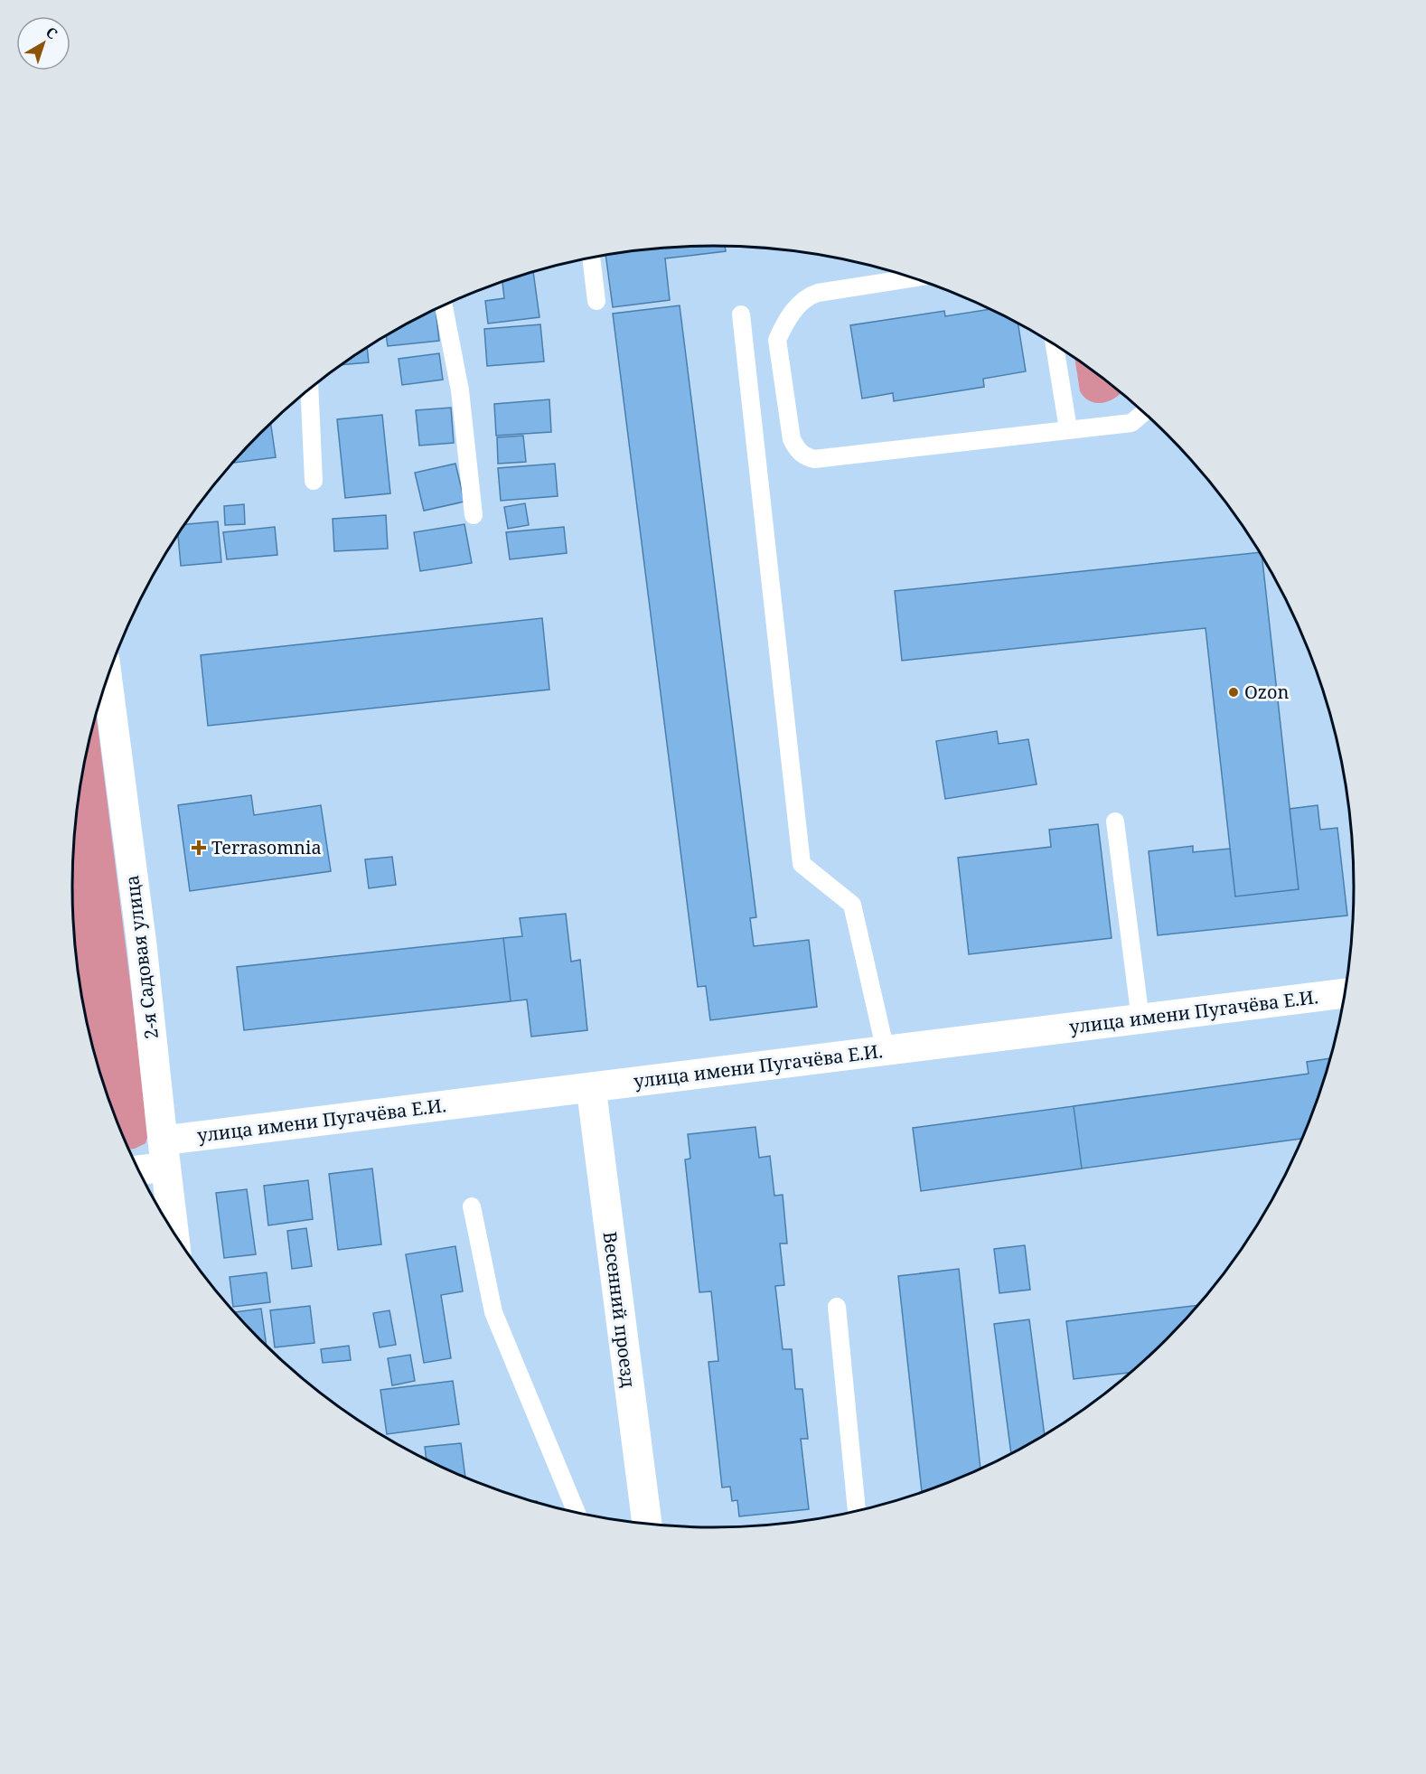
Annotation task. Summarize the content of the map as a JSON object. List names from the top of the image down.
{
  "streets": {
    "street": ["2-я Садовая улица", "улица имени Пугачёва Е.И.", "Весенний проезд"]
  },
  "crossings": [
    ["2-я Садовая улица", "улица имени Пугачёва Е.И."],
    ["улица имени Пугачёва Е.И.", "Весенний проезд"]
  ],
  "places": {
    "other": ["Ozon"],
    "health": ["Terrasomnia"]
  },
  "north": "top right"
}
